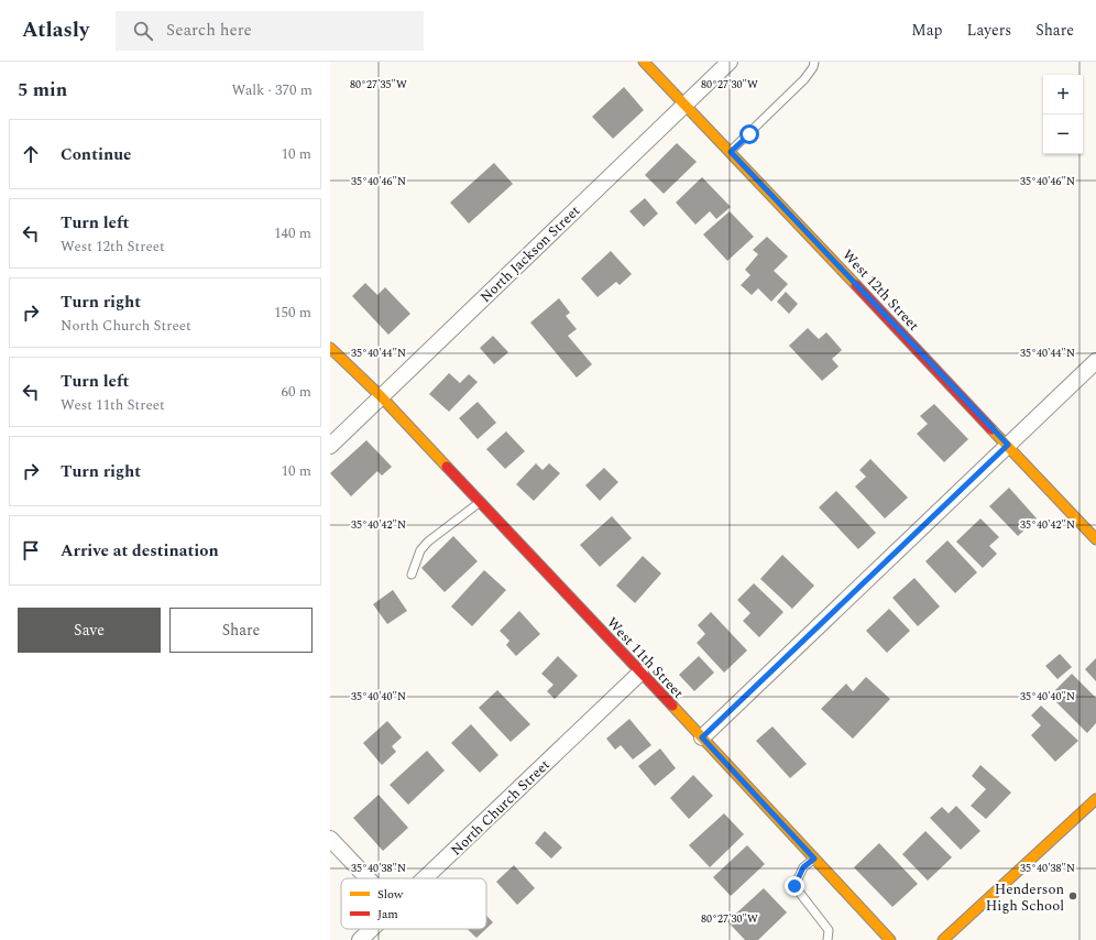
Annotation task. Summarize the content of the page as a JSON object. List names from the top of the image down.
{
  "streets": {
    "street": [
      "North Jackson Street",
      "West 12th Street",
      "West 11th Street",
      "North Church Street"
    ]
  },
  "crossings": [
    ["North Jackson Street", "West 12th Street"],
    ["North Jackson Street", "West 11th Street"],
    ["West 11th Street", "North Church Street"]
  ],
  "places": ["Henderson High School"],
  "legend": ["Slow", "Jam"],
  "page": {
    "header": "Atlasly",
    "search": "Search here",
    "nav": ["Map", "Layers", "Share"],
    "heading": ["5 min", "Walk · 370 m"],
    "map_buttons": ["+", "−"],
    "list": [
      ["Continue", "10 m"],
      ["Turn left", "West 12th Street", "140 m"],
      ["Turn right", "North Church Street", "150 m"],
      ["Turn left", "West 11th Street", "60 m"],
      ["Turn right", "10 m"],
      "Arrive at destination"
    ],
    "buttons": ["Save", "Share"]
  },
  "coordinates": [
    "80°27'35\"W",
    "80°27'30\"W",
    "35°40'46\"N",
    "35°40'44\"N",
    "35°40'42\"N",
    "35°40'40\"N",
    "35°40'38\"N"
  ]
}
